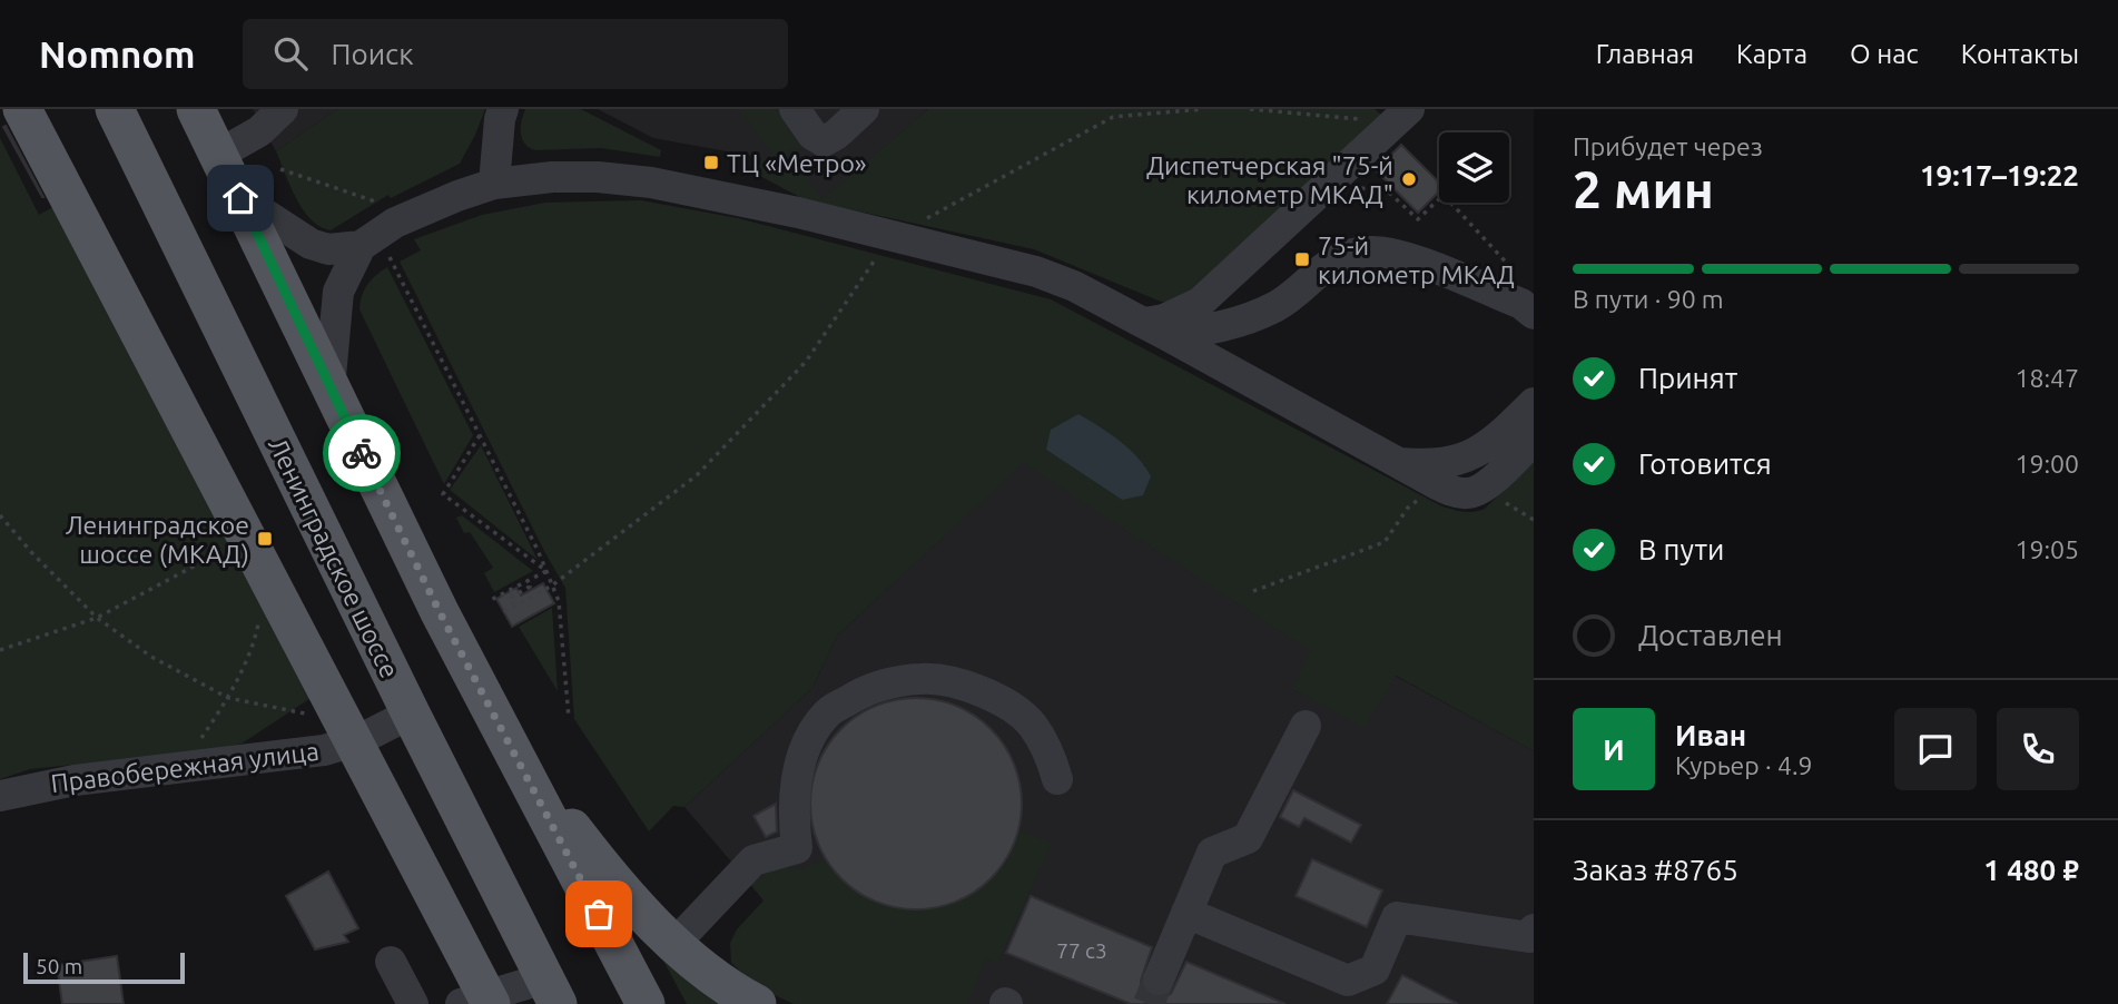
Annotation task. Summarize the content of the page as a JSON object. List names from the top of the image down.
{
  "streets": {
    "main road": ["Ленинградское шоссе"],
    "street": ["Правобережная улица"]
  },
  "crossings": [
    ["Ленинградское шоссе", "Правобережная улица"]
  ],
  "places": {
    "transit": ["ТЦ «Метро»", "75-й километр МКАД", "Ленинградское шоссе (МКАД)"],
    "other": ["Диспетчерская \"75-й километр МКАД\""]
  },
  "house_numbers": ["77 с3"],
  "scale_bar": "50 m",
  "page": {
    "header": "Nomnom",
    "search": "Поиск",
    "nav": [
      "Главная",
      "Карта",
      "О нас",
      "Контакты"
    ],
    "heading": ["2 мин", "Прибудет через", "19:17–19:22"],
    "panel": [
      "Иван",
      "Курьер · 4.9",
      "Заказ #8765",
      "1 480 ₽"
    ],
    "bar": "В пути · 90 m",
    "list": [
      ["Принят", "18:47"],
      ["Готовится", "19:00"],
      ["В пути", "19:05"],
      "Доставлен"
    ],
    "round": "И",
    "scale": "50 m"
  }
}
